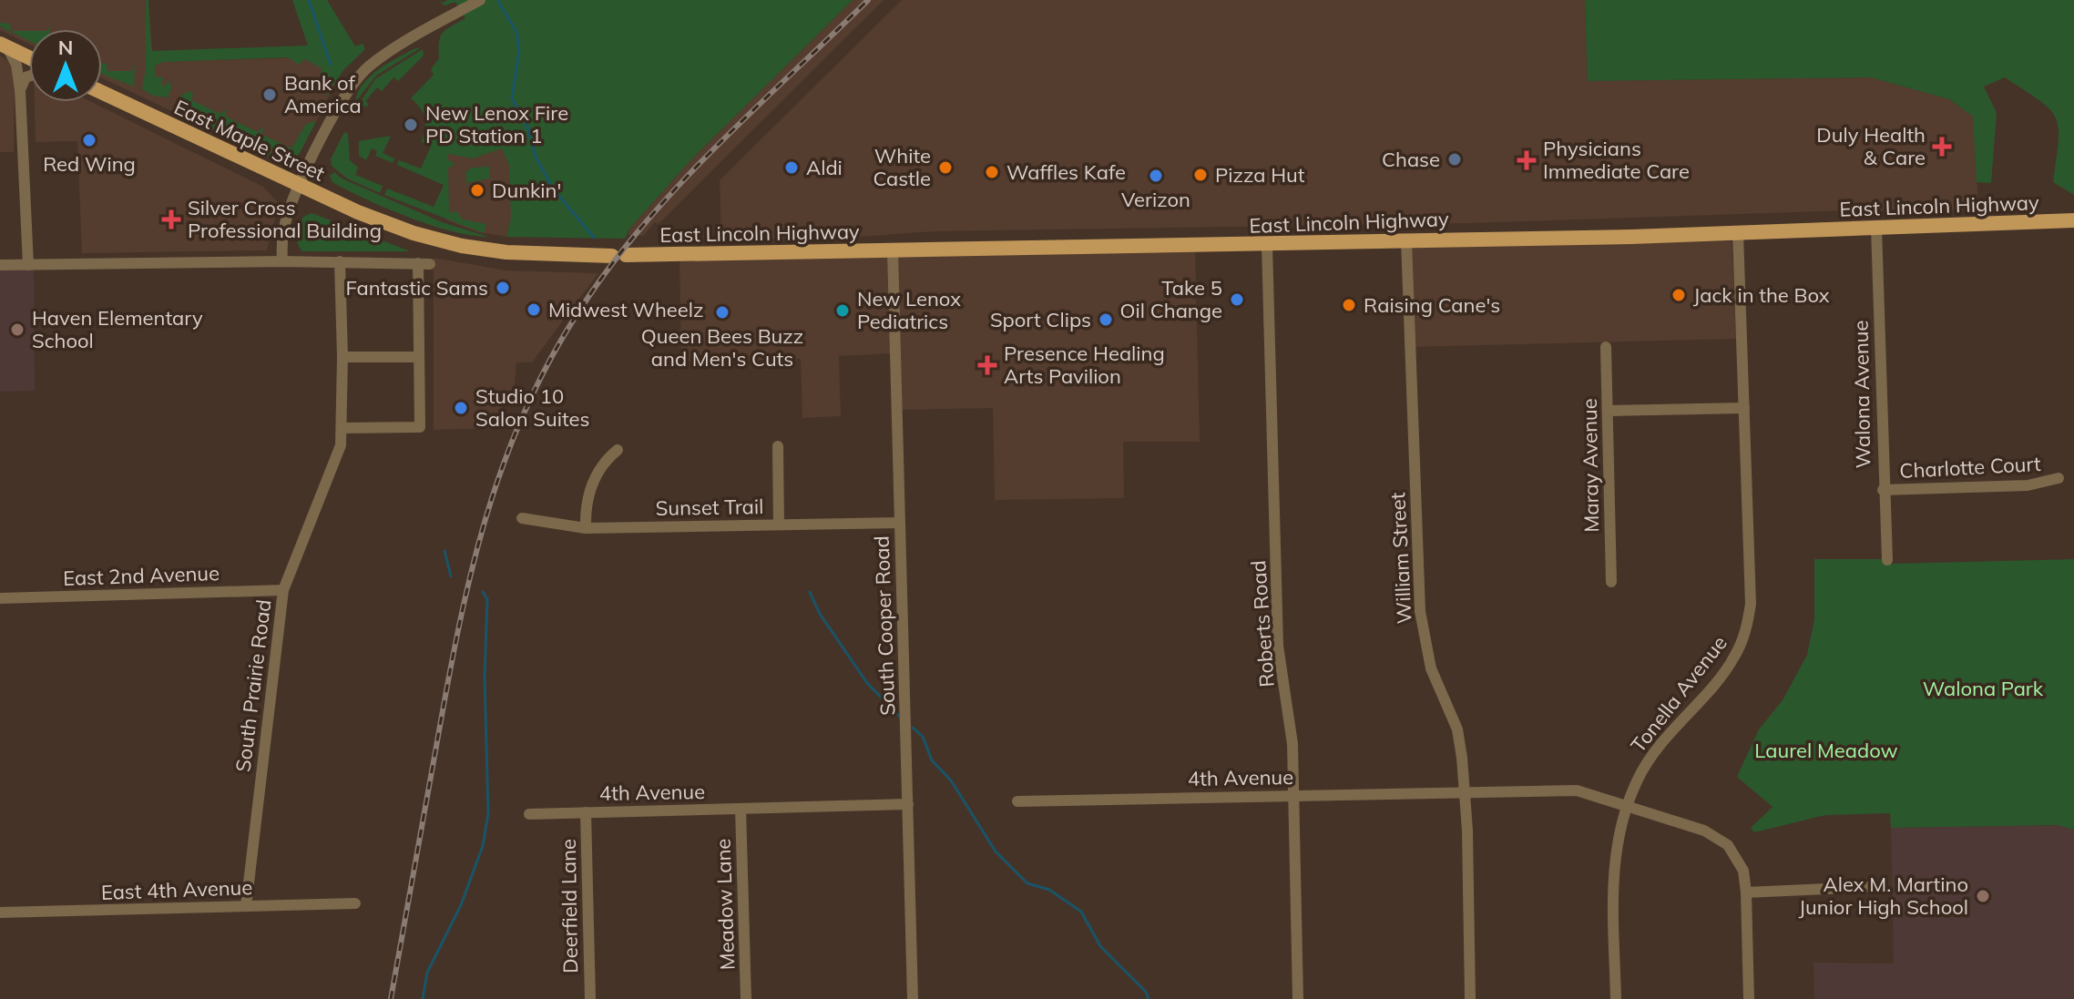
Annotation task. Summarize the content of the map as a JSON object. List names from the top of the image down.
{
  "streets": {
    "main road": ["East Maple Street", "East Lincoln Highway"],
    "street": [
      "Walona Avenue",
      "Maray Avenue",
      "Charlotte Court",
      "Sunset Trail",
      "William Street",
      "East 2nd Avenue",
      "Roberts Road",
      "South Cooper Road",
      "South Prairie Road",
      "Tonella Avenue",
      "4th Avenue",
      "East 4th Avenue",
      "Meadow Lane",
      "Deerfield Lane"
    ]
  },
  "crossings": [
    ["East Maple Street", "East Lincoln Highway"],
    ["East Lincoln Highway", "Walona Avenue"],
    ["East Lincoln Highway", "William Street"],
    ["East Lincoln Highway", "Roberts Road"],
    ["East Lincoln Highway", "South Cooper Road"],
    ["East Lincoln Highway", "Tonella Avenue"],
    ["Walona Avenue", "Charlotte Court"],
    ["Sunset Trail", "South Cooper Road"],
    ["William Street", "4th Avenue"],
    ["East 2nd Avenue", "South Prairie Road"],
    ["Roberts Road", "4th Avenue"],
    ["South Cooper Road", "4th Avenue"],
    ["South Prairie Road", "East 4th Avenue"],
    ["4th Avenue", "Meadow Lane"],
    ["4th Avenue", "Deerfield Lane"]
  ],
  "parks": ["Walona Park", "Laurel Meadow"],
  "places": {
    "other": [
      "Bank of America",
      "New Lenox Fire PD Station 1",
      "Red Wing",
      "Chase",
      "Aldi",
      "White Castle",
      "Waffles Kafe",
      "Pizza Hut",
      "Verizon",
      "Dunkin'",
      "Fantastic Sams",
      "Jack in the Box",
      "Take 5 Oil Change",
      "Raising Cane's",
      "Midwest Wheelz",
      "New Lenox Pediatrics",
      "Queen Bees Buzz and Men's Cuts",
      "Sport Clips",
      "Haven Elementary School",
      "Studio 10 Salon Suites",
      "Alex M. Martino Junior High School"
    ],
    "health": [
      "Duly Health & Care",
      "Physicians Immediate Care",
      "Silver Cross Professional Building",
      "Presence Healing Arts Pavilion"
    ]
  },
  "north": "top"
}
